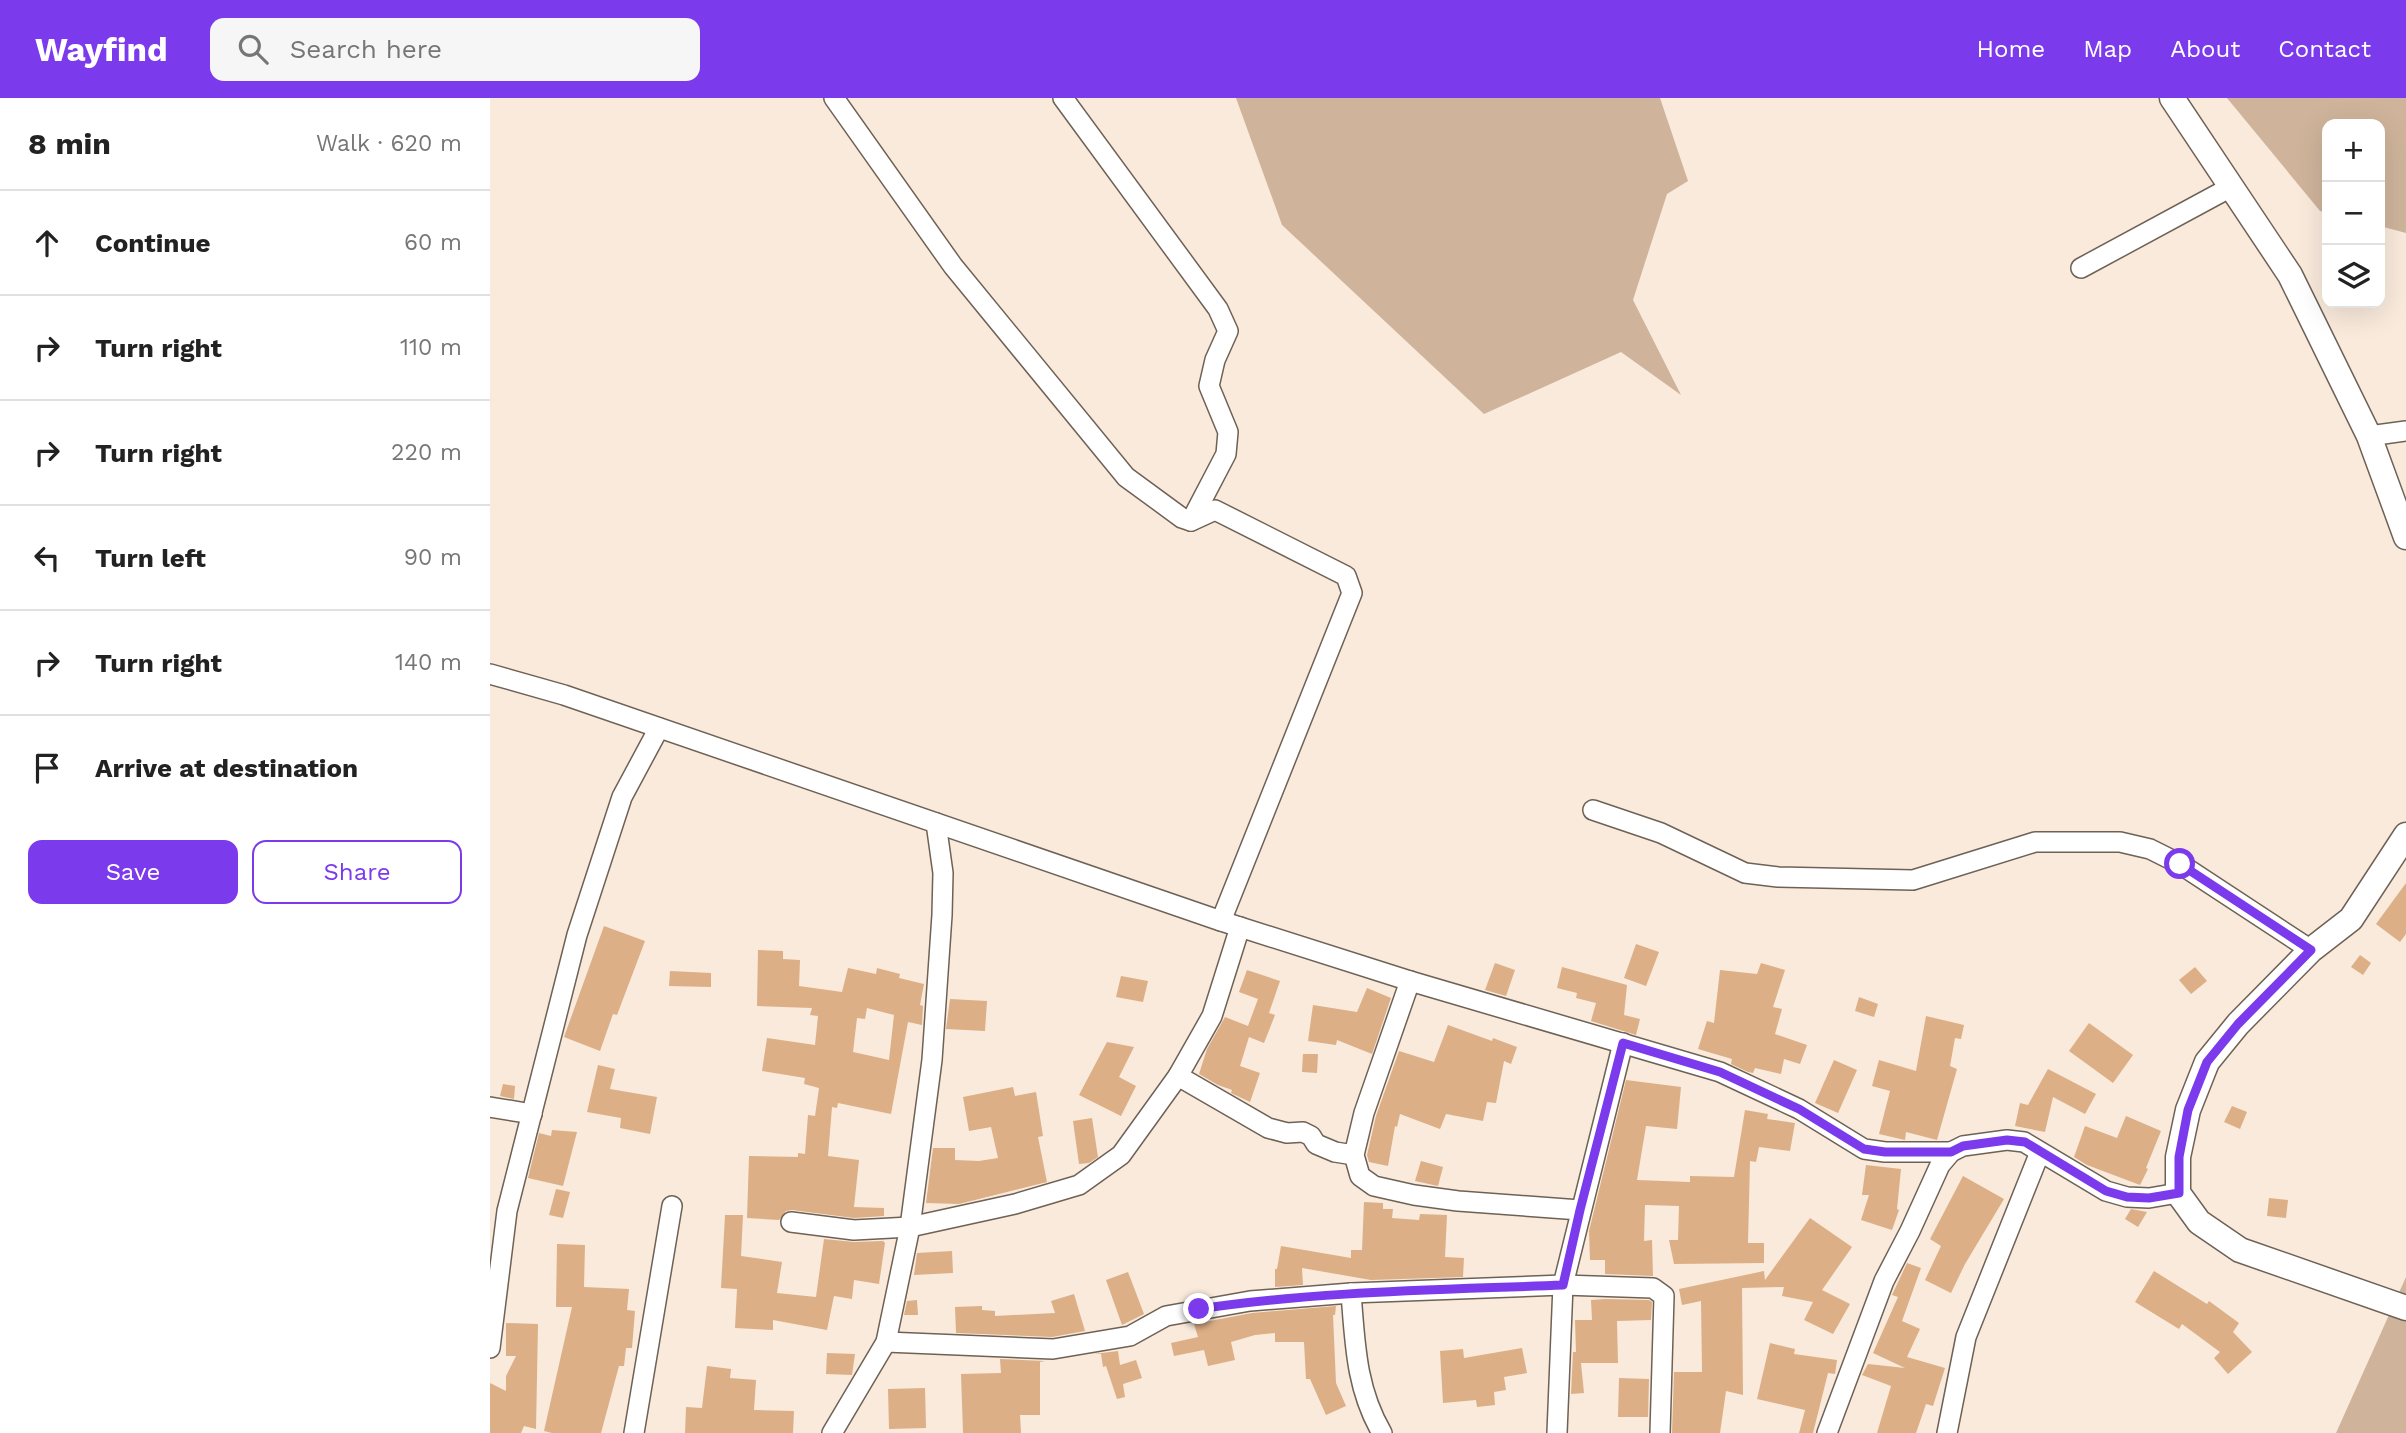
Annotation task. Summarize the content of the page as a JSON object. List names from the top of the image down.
{
  "page": {
    "header": "Wayfind",
    "search": "Search here",
    "nav": [
      "Home",
      "Map",
      "About",
      "Contact"
    ],
    "heading": ["8 min", "Walk · 620 m"],
    "map_buttons": ["+", "−"],
    "list": [
      ["Continue", "60 m"],
      ["Turn right", "110 m"],
      ["Turn right", "220 m"],
      ["Turn left", "90 m"],
      ["Turn right", "140 m"],
      "Arrive at destination"
    ],
    "buttons": ["Save", "Share"]
  }
}
